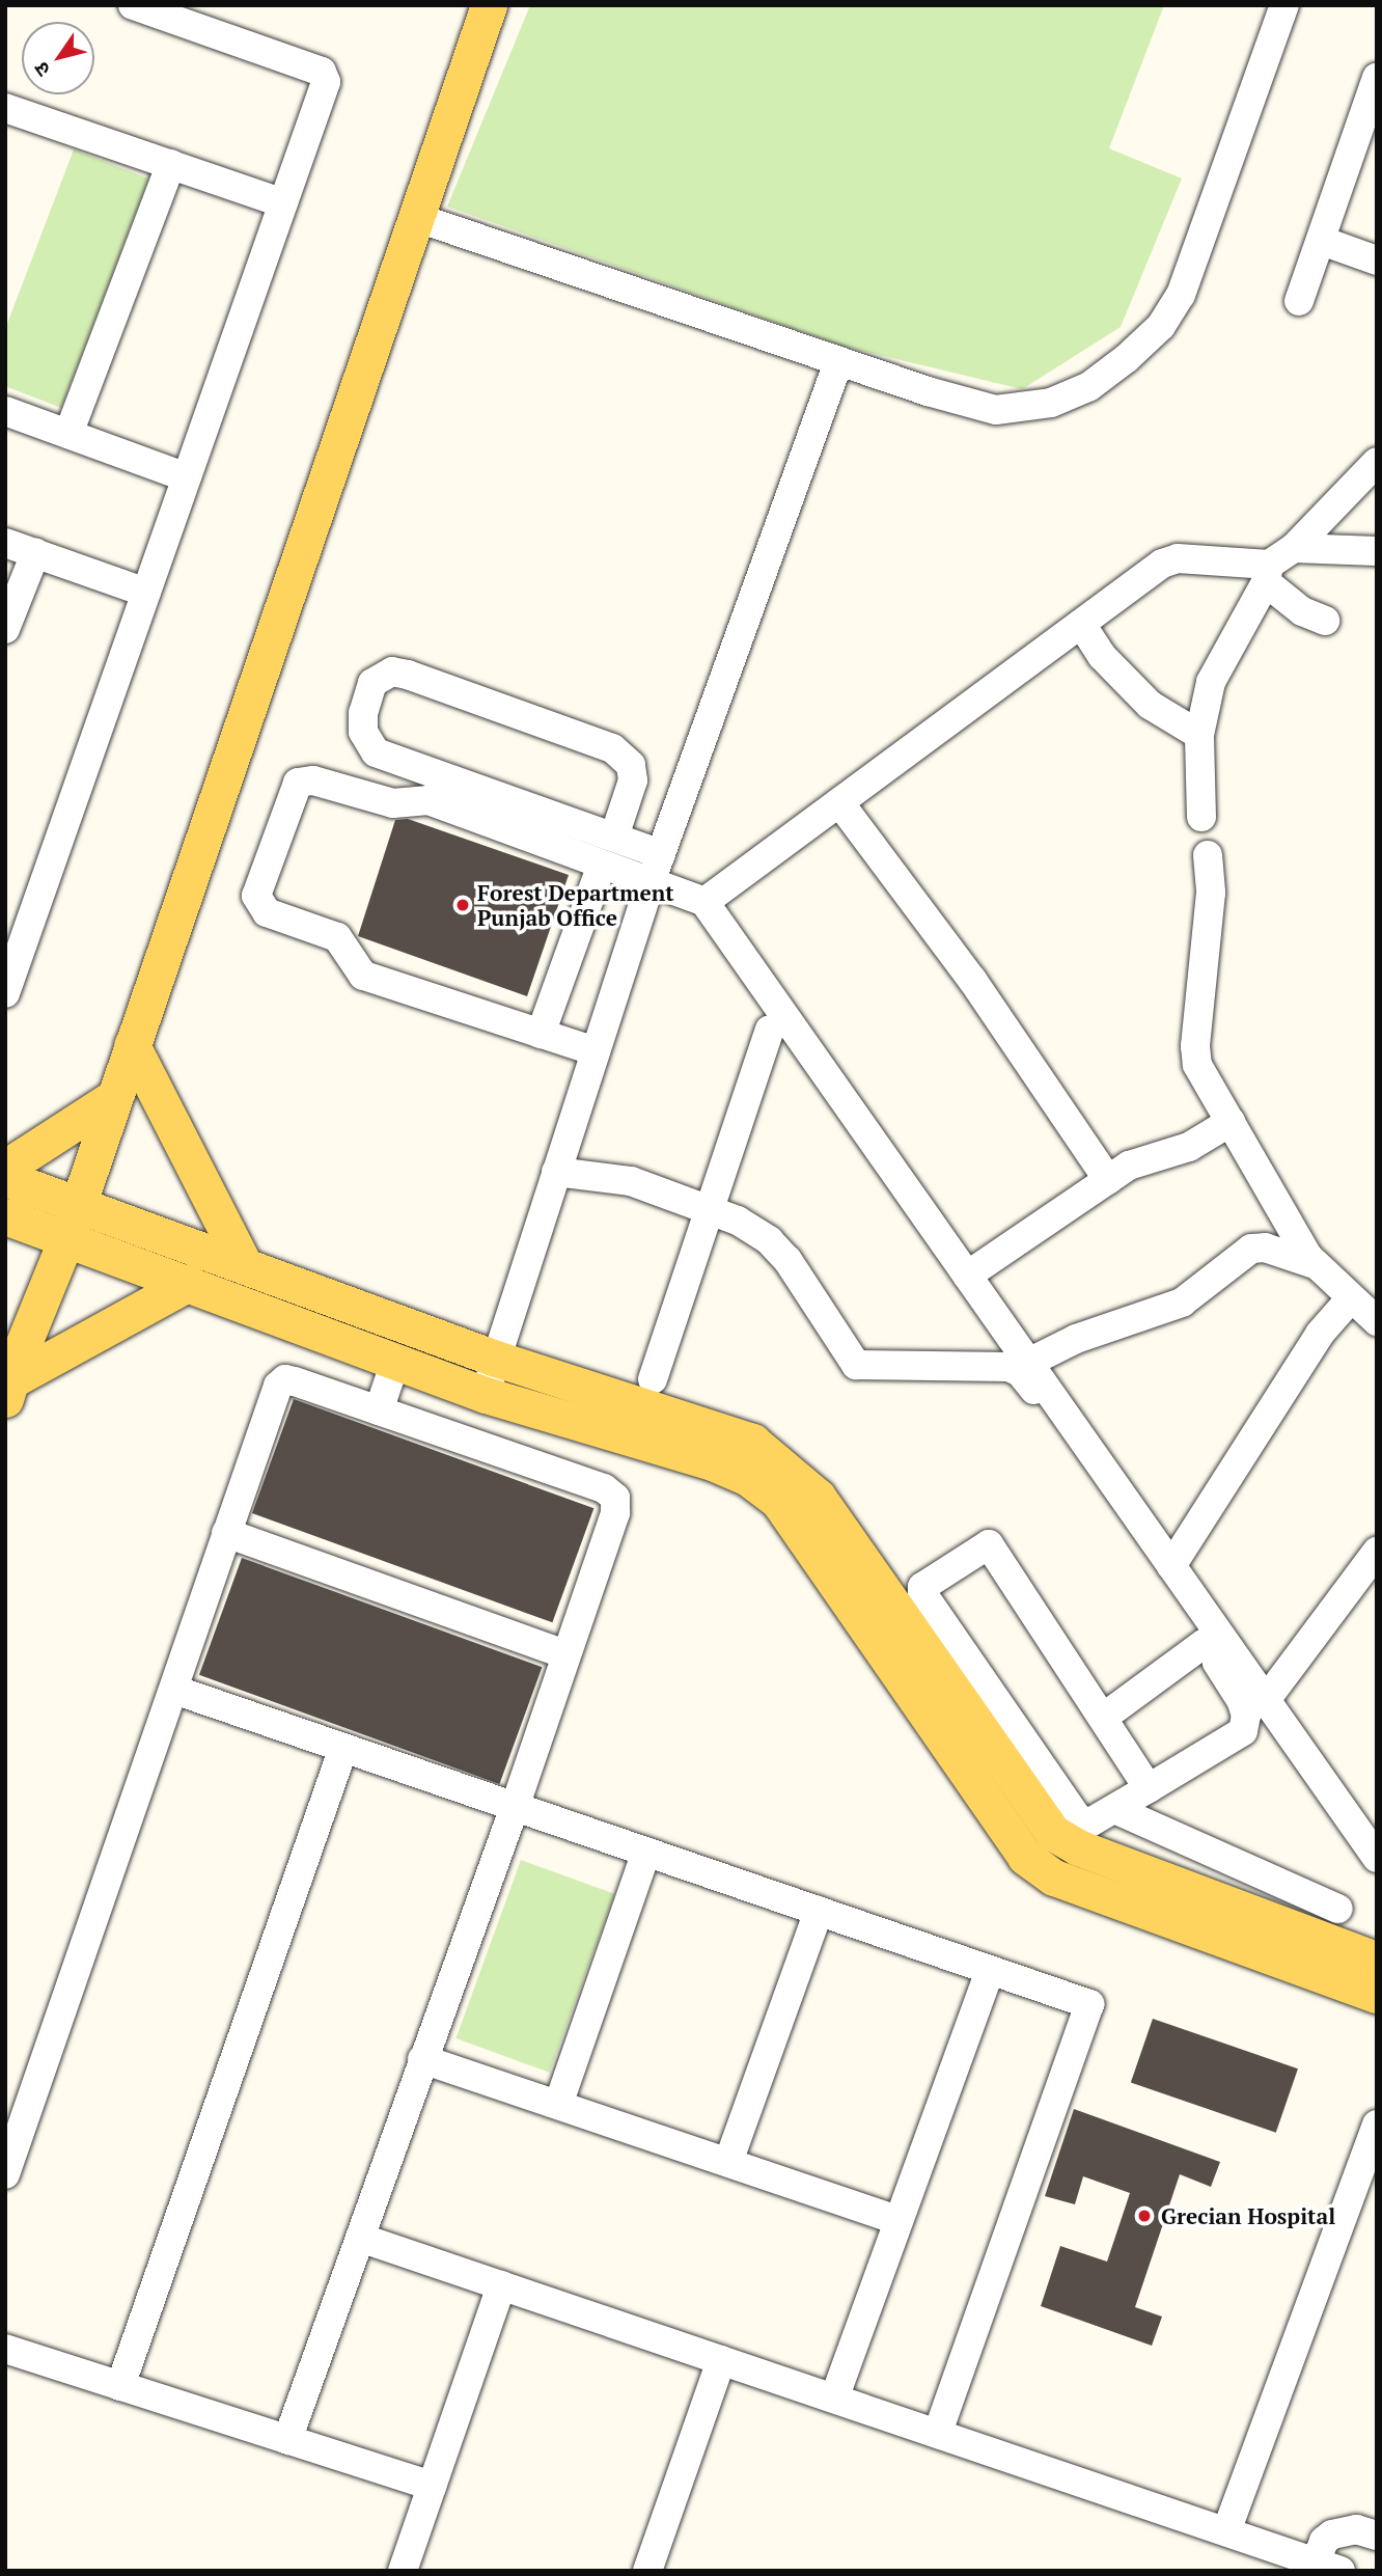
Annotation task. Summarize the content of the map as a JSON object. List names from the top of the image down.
{
  "places": ["Forest Department Punjab Office", "Grecian Hospital"],
  "north": "bottom left"
}
